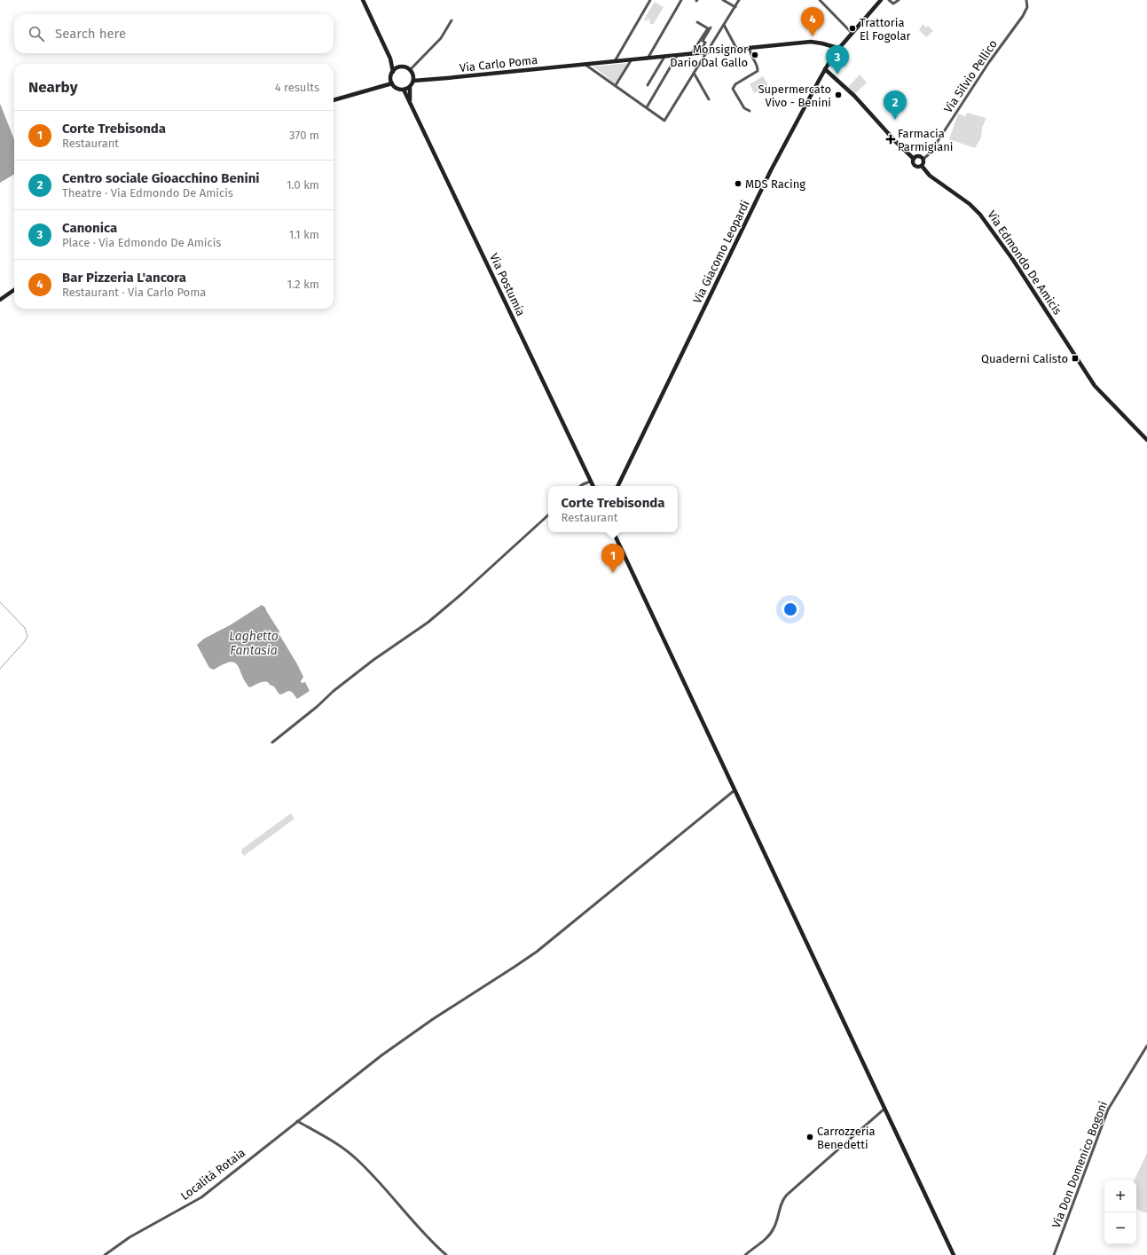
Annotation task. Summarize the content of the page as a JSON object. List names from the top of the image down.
{
  "streets": {
    "main road": [
      "Via Carlo Poma",
      "Via Giacomo Leopardi",
      "Via Edmondo De Amicis",
      "Via Postumia"
    ],
    "street": ["Via Silvio Pellico", "Via Don Domenico Bogoni", "Località Rotaia"]
  },
  "crossings": [
    ["Via Carlo Poma", "Via Giacomo Leopardi"],
    ["Via Carlo Poma", "Via Postumia"],
    ["Via Silvio Pellico", "Via Edmondo De Amicis"]
  ],
  "water": ["Laghetto Fantasia"],
  "places": {
    "other": [
      "Trattoria El Fogolar",
      "Monsignor Dario Dal Gallo",
      "Supermercato Vivo - Benini",
      "MDS Racing",
      "Carrozzeria Benedetti"
    ],
    "health": ["Farmacia Parmigiani"],
    "transit": ["Quaderni Calisto"]
  },
  "page": {
    "pins": [
      "4",
      "3",
      "2",
      "1"
    ],
    "search": "Search here",
    "heading": ["Nearby", "4 results"],
    "list": [
      {
        "mark": "1",
        "name": "Corte Trebisonda",
        "note": "Restaurant",
        "value": "370 m"
      },
      {
        "mark": "2",
        "name": "Centro sociale Gioacchino Benini",
        "note": "Theatre · Via Edmondo De Amicis",
        "value": "1.0 km"
      },
      {
        "mark": "3",
        "name": "Canonica",
        "note": "Place · Via Edmondo De Amicis",
        "value": "1.1 km"
      },
      {
        "mark": "4",
        "name": "Bar Pizzeria L'ancora",
        "note": "Restaurant · Via Carlo Poma",
        "value": "1.2 km"
      }
    ],
    "popup": ["Corte Trebisonda", "Restaurant"],
    "map_buttons": ["+", "−"]
  }
}
